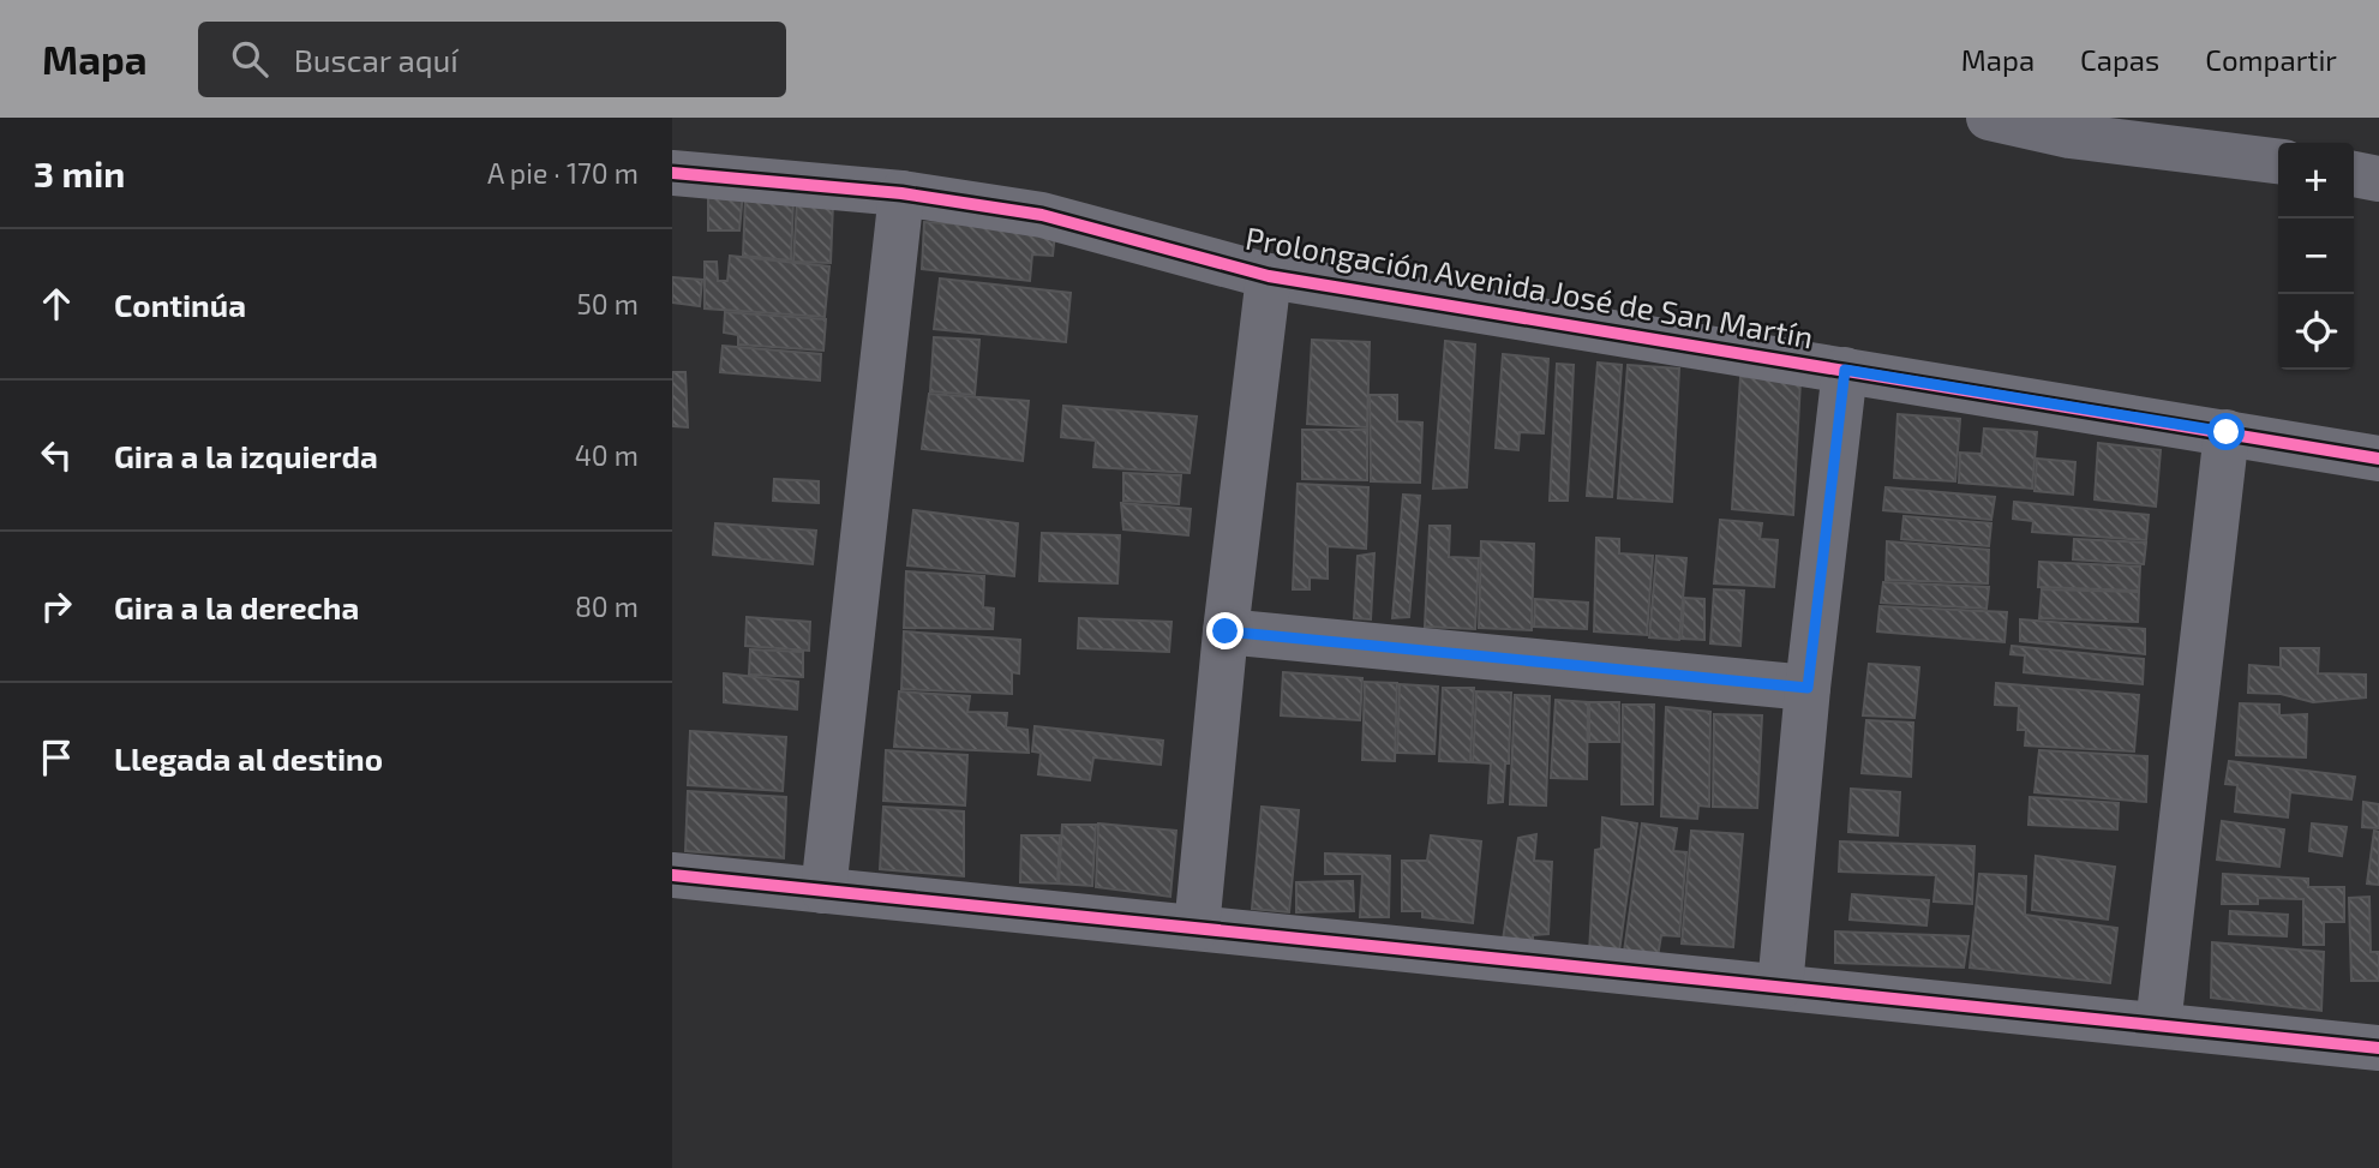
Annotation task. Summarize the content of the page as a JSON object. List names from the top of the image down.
{
  "streets": {
    "street": ["Prolongación Avenida José de San Martín"]
  },
  "page": {
    "header": "Mapa",
    "search": "Buscar aquí",
    "nav": ["Mapa", "Capas", "Compartir"],
    "heading": ["3 min", "A pie · 170 m"],
    "map_buttons": ["+", "−"],
    "list": [
      ["Continúa", "50 m"],
      ["Gira a la izquierda", "40 m"],
      ["Gira a la derecha", "80 m"],
      "Llegada al destino"
    ]
  }
}
